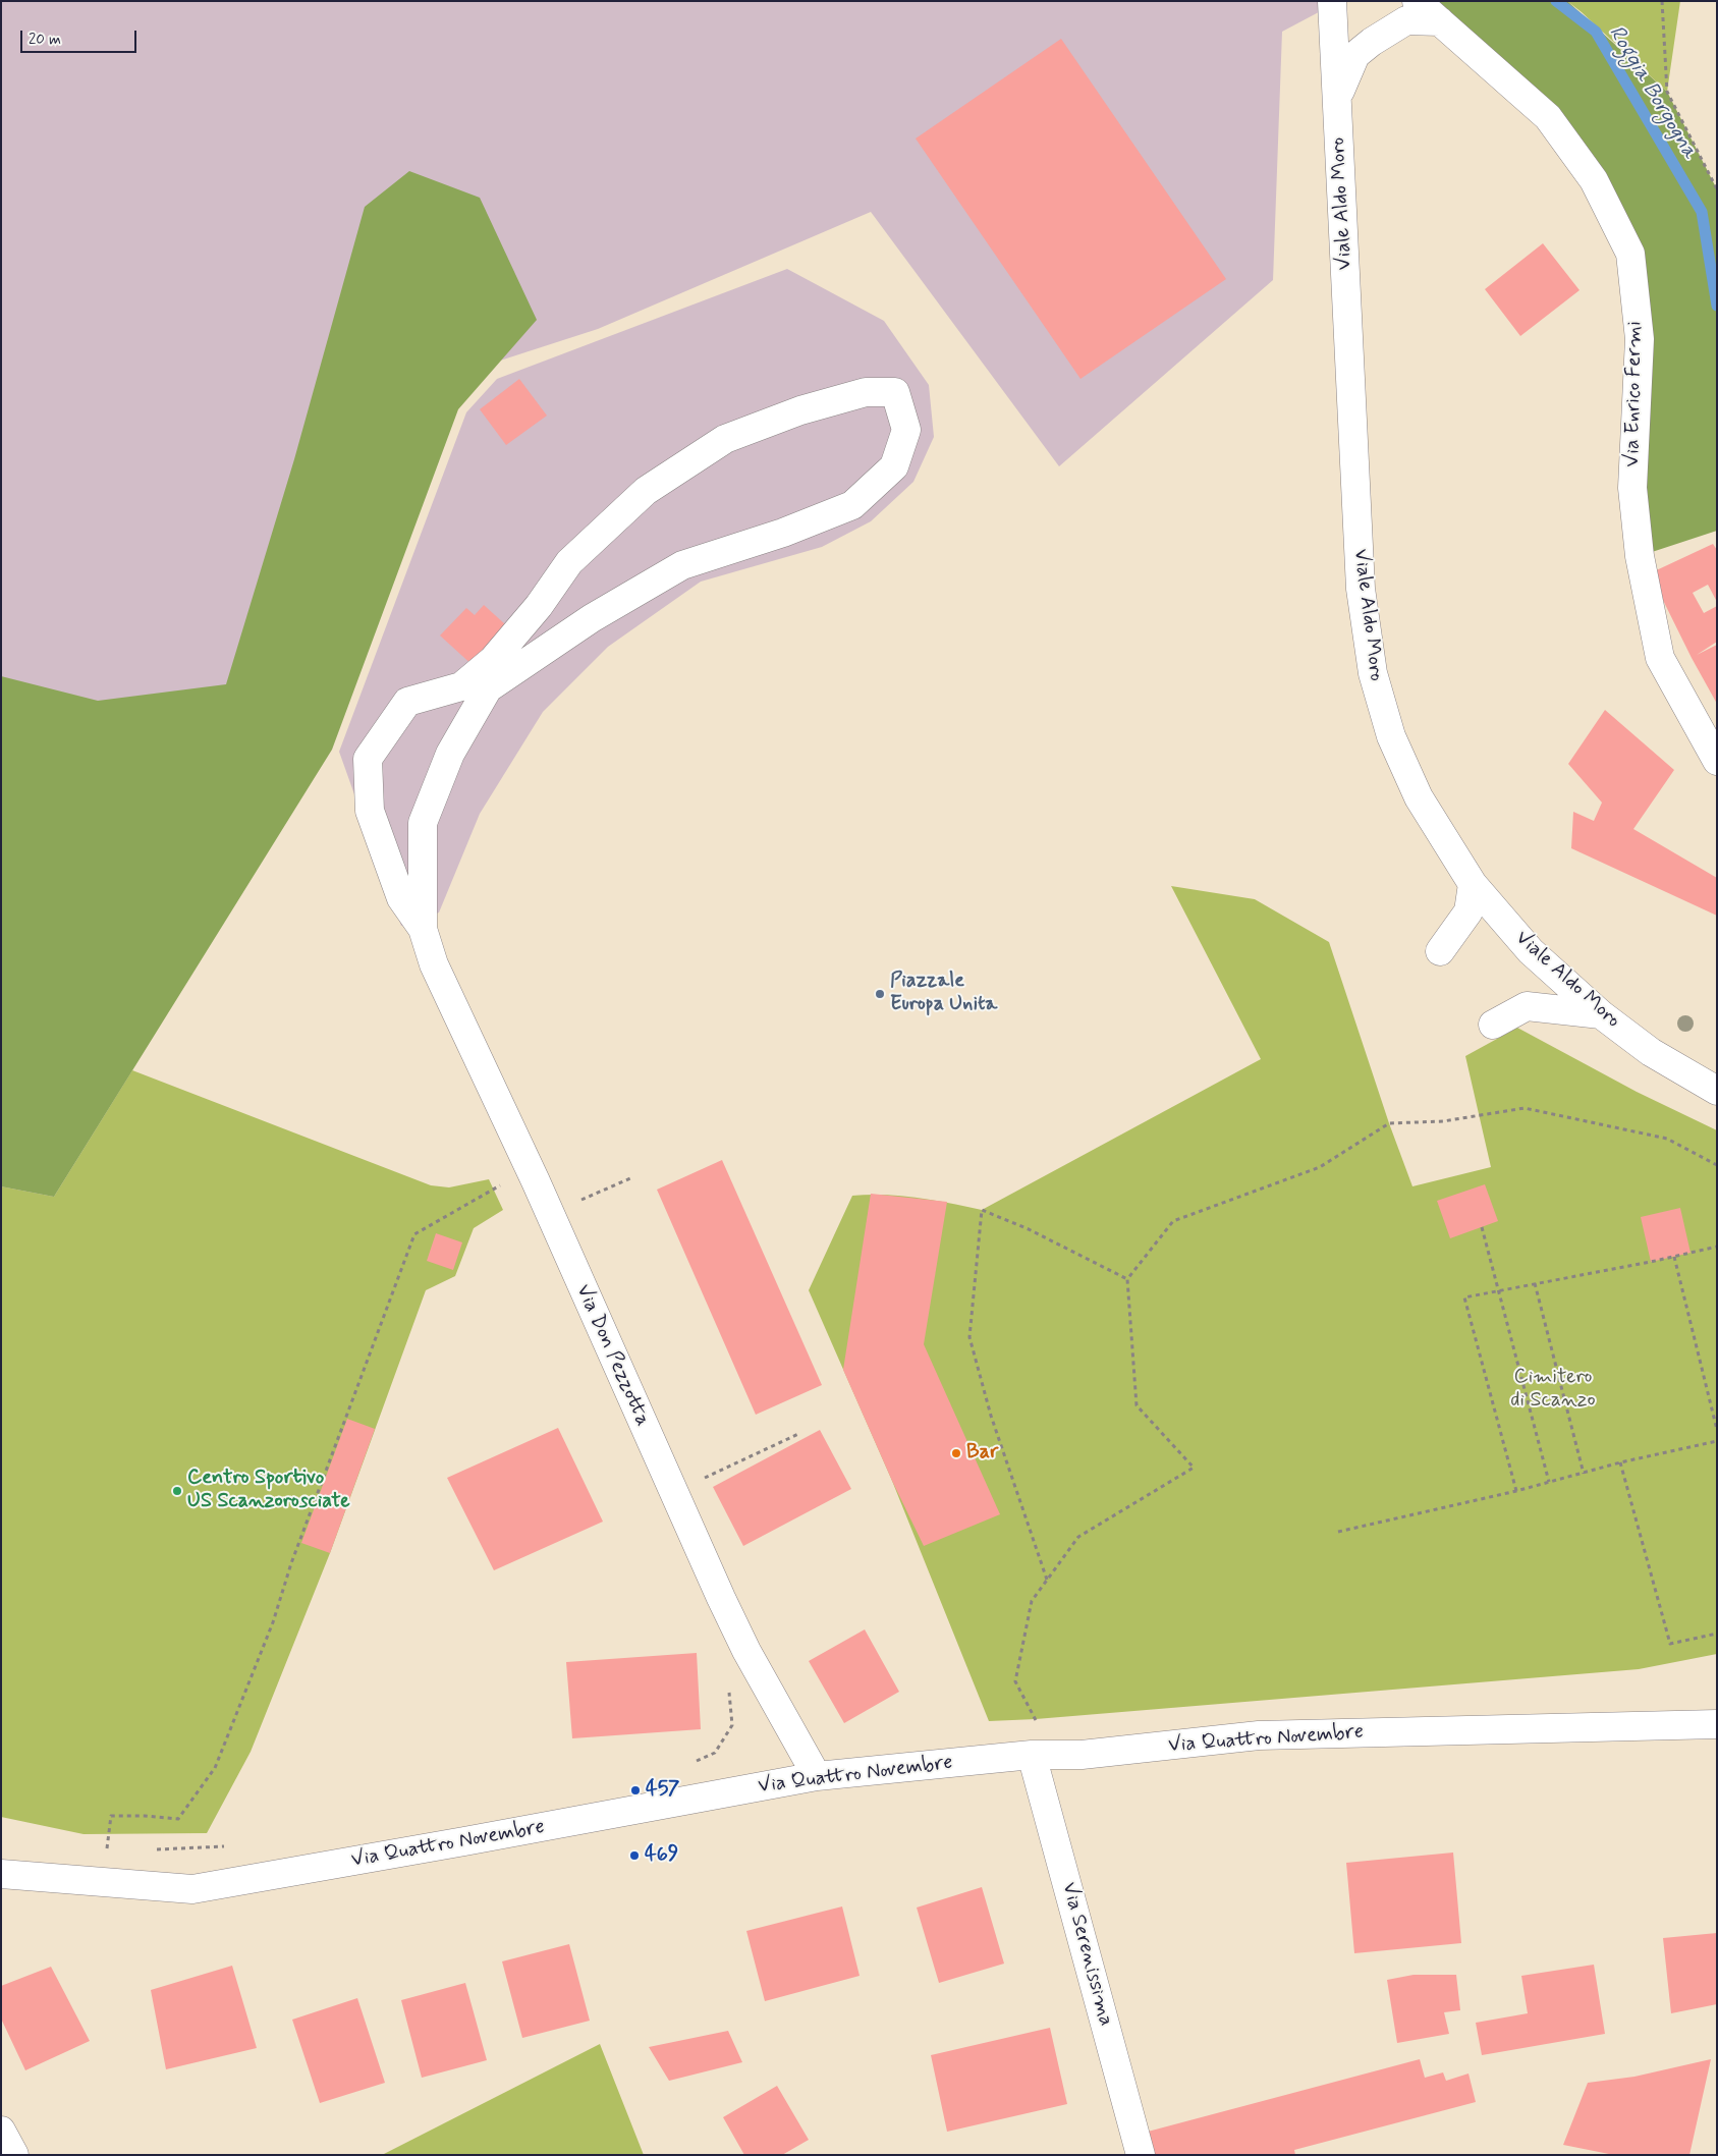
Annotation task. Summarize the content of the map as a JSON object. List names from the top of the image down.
{
  "streets": {
    "street": [
      "Viale Aldo Moro",
      "Via Enrico Fermi",
      "Via Don Pezzotta",
      "Via Quattro Novembre",
      "Via Serenissima"
    ]
  },
  "crossings": [
    ["Via Don Pezzotta", "Via Quattro Novembre"],
    ["Via Quattro Novembre", "Via Serenissima"]
  ],
  "water": ["Roggia Borgogna"],
  "parks": ["Cimitero di Scanzo"],
  "places": [
    "Piazzale Europa Unita",
    "Bar",
    "Centro Sportivo US Scanzorosciate",
    "457",
    "469"
  ],
  "scale_bar": "20 m"
}
